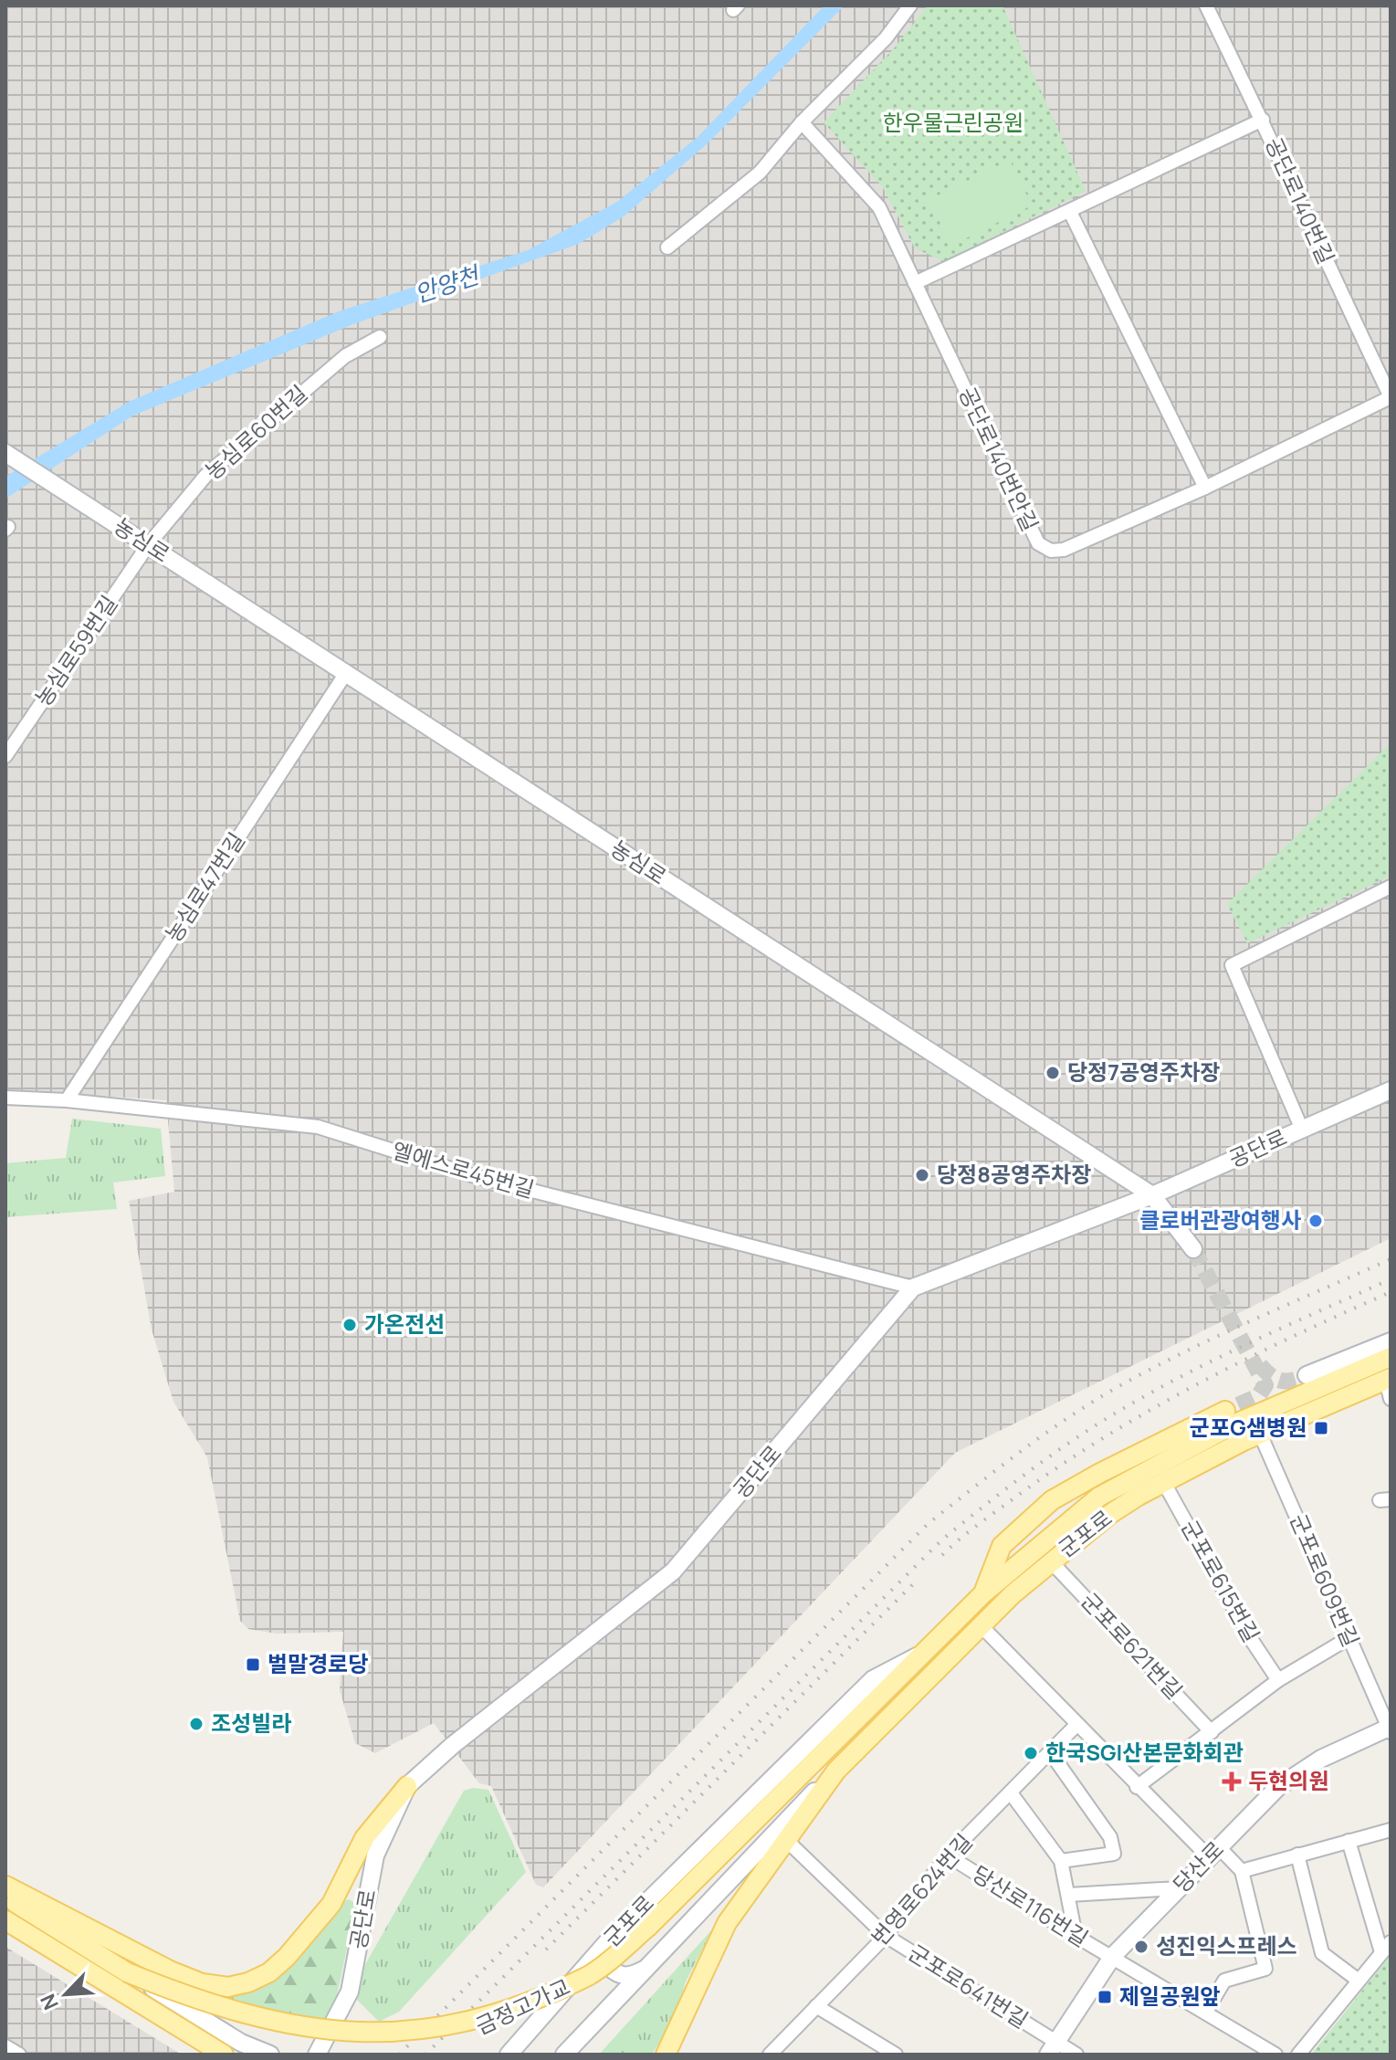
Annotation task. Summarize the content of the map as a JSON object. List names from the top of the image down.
{
  "streets": {
    "main road": ["군포로", "금정고가교"],
    "street": [
      "공단로140번길",
      "농심로60번길",
      "공단로140번안길",
      "농심로",
      "농심로59번길",
      "농심로47번길",
      "공단로",
      "엘에스로45번길",
      "군포로609번길",
      "군포로615번길",
      "군포로621번길",
      "당산로",
      "번영로624번길",
      "당산로116번길",
      "군포로641번길"
    ]
  },
  "crossings": [
    ["공단로140번길", "공단로140번안길"],
    ["농심로60번길", "농심로"],
    ["농심로60번길", "농심로59번길"],
    ["농심로", "농심로59번길"],
    ["농심로", "농심로47번길"],
    ["농심로", "공단로"],
    ["농심로47번길", "엘에스로45번길"],
    ["공단로", "엘에스로45번길"],
    ["군포로", "군포로609번길"],
    ["군포로", "군포로615번길"],
    ["군포로", "군포로621번길"],
    ["군포로", "군포로641번길"],
    ["군포로", "금정고가교"],
    ["군포로609번길", "당산로"],
    ["당산로", "당산로116번길"],
    ["당산로", "군포로641번길"],
    ["번영로624번길", "당산로116번길"],
    ["번영로624번길", "군포로641번길"]
  ],
  "water": ["안양천"],
  "parks": ["한우물근린공원"],
  "places": {
    "other": [
      "당정7공영주차장",
      "당정8공영주차장",
      "클로버관광여행사",
      "가온전선",
      "조성빌라",
      "한국SGI산본문화회관",
      "성진익스프레스"
    ],
    "transit": ["군포G샘병원", "벌말경로당", "제일공원앞"],
    "health": ["두현의원"]
  },
  "north": "bottom left"
}
